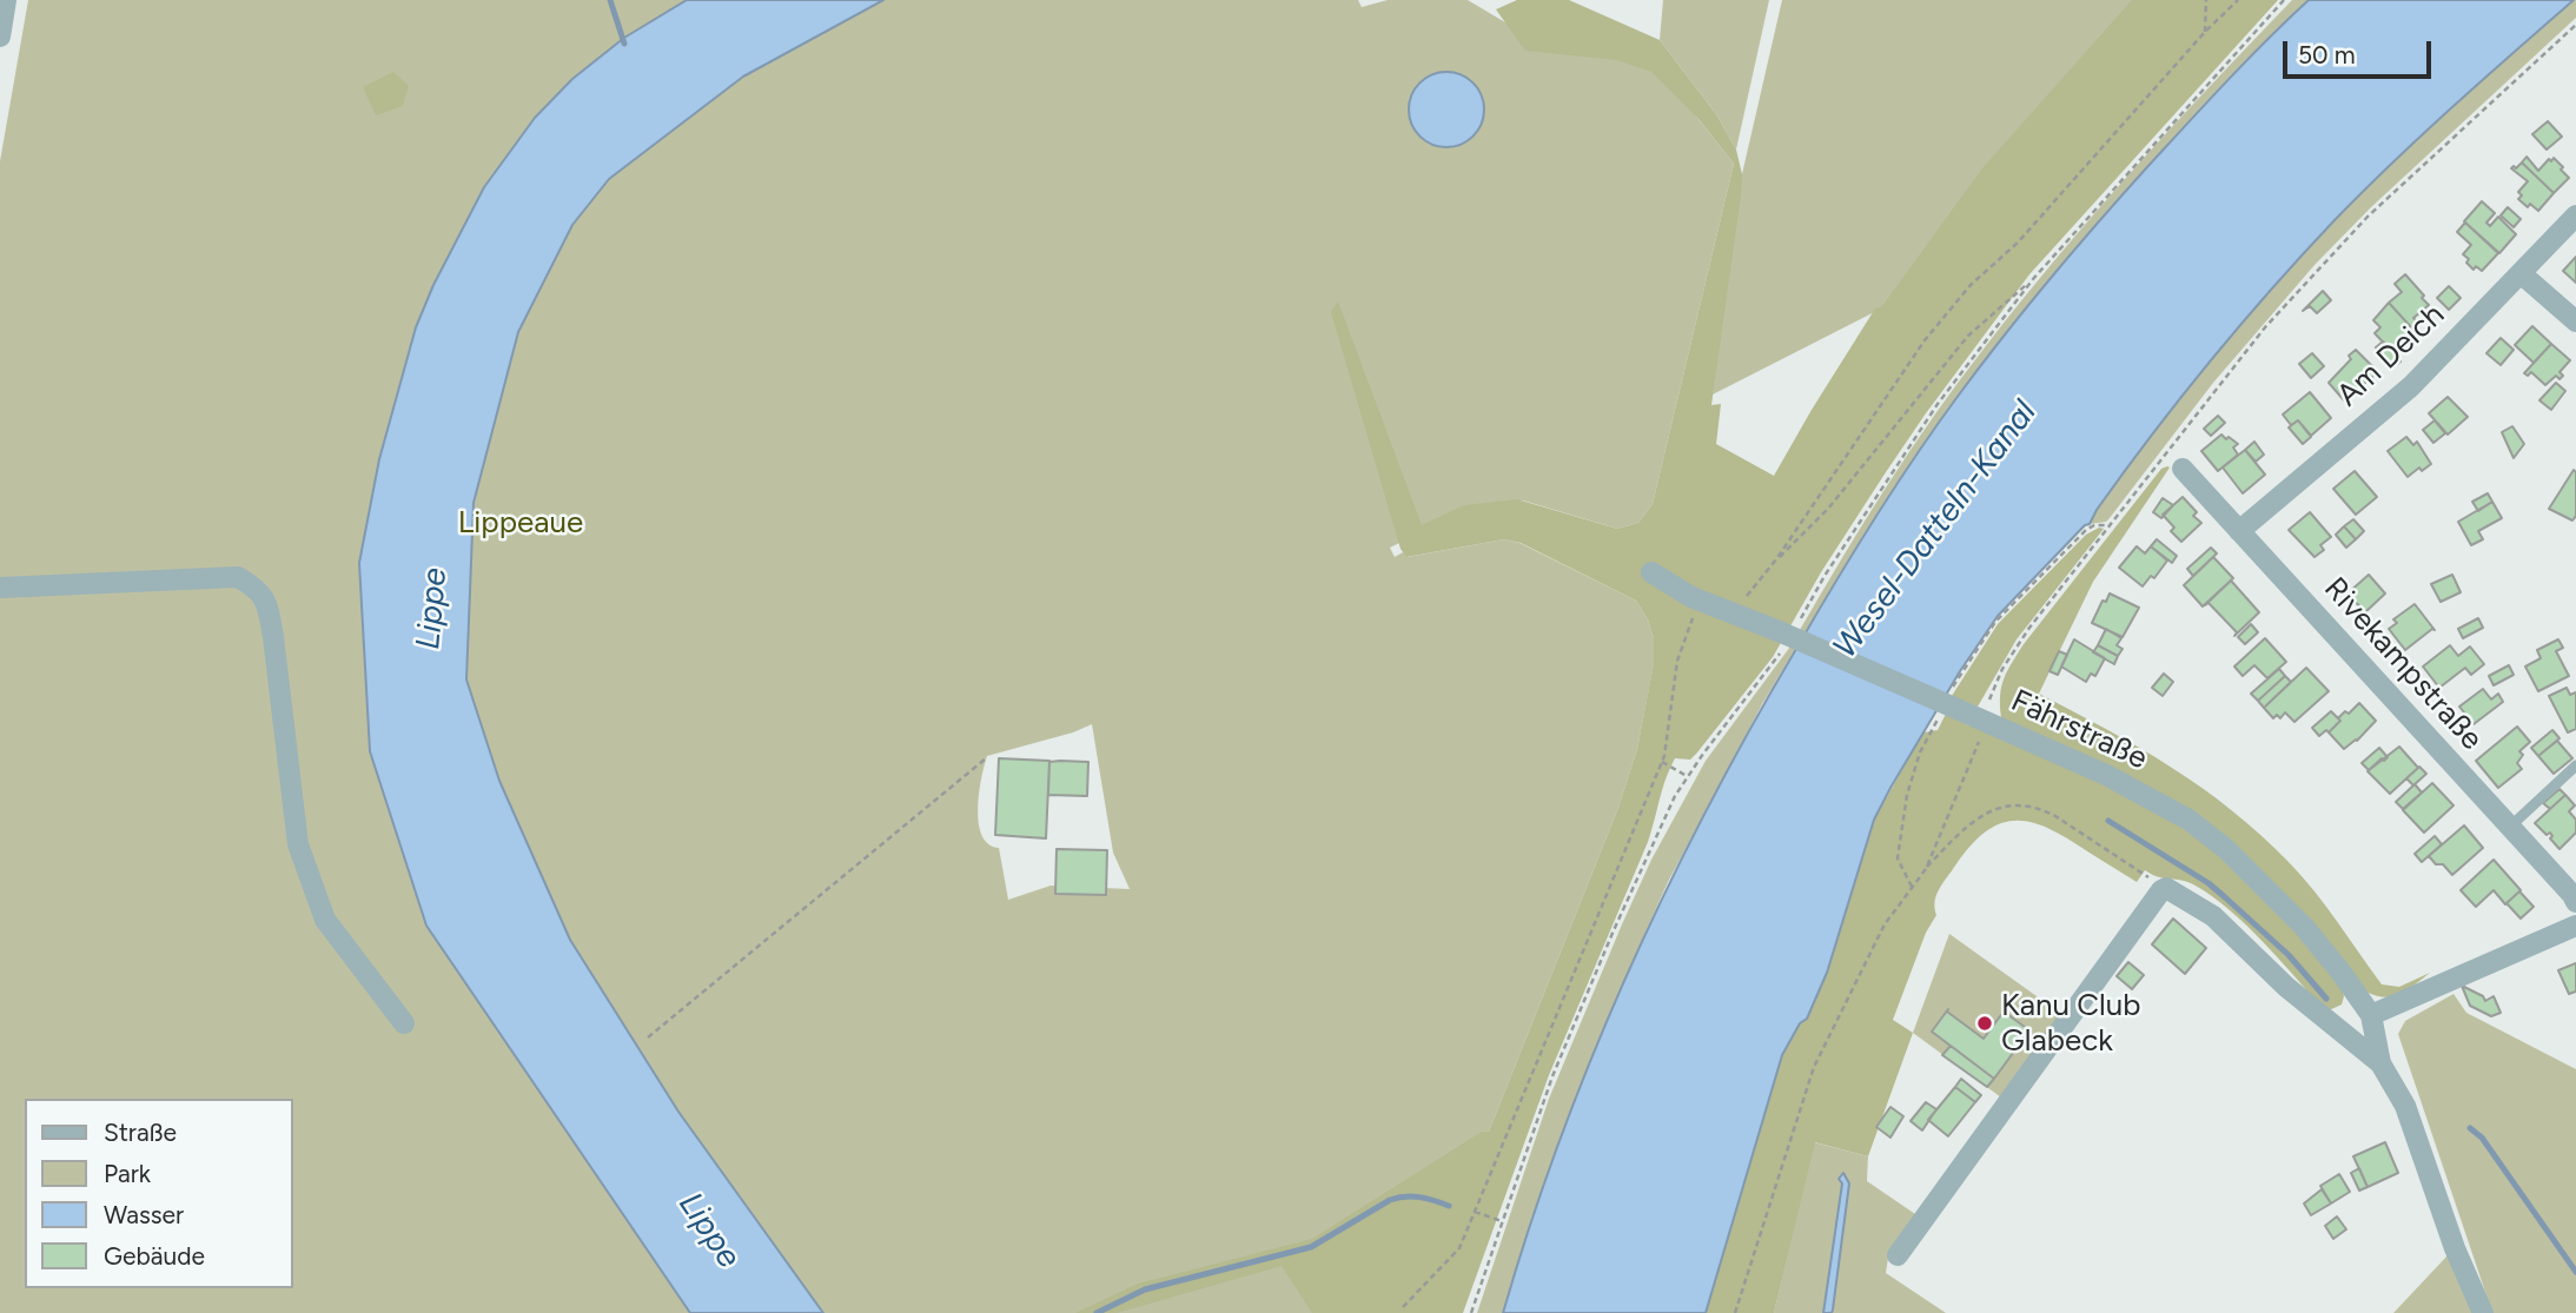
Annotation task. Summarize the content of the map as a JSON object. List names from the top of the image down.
{
  "streets": {
    "street": ["Am Deich", "Rivekampstraße", "Fährstraße"]
  },
  "crossings": [
    ["Am Deich", "Rivekampstraße"]
  ],
  "water": ["Wesel-Datteln-Kanal", "Lippe"],
  "parks": ["Lippeaue"],
  "places": ["Kanu Club Glabeck"],
  "legend": [
    "Straße",
    "Park",
    "Wasser",
    "Gebäude"
  ],
  "scale_bar": "50 m"
}
